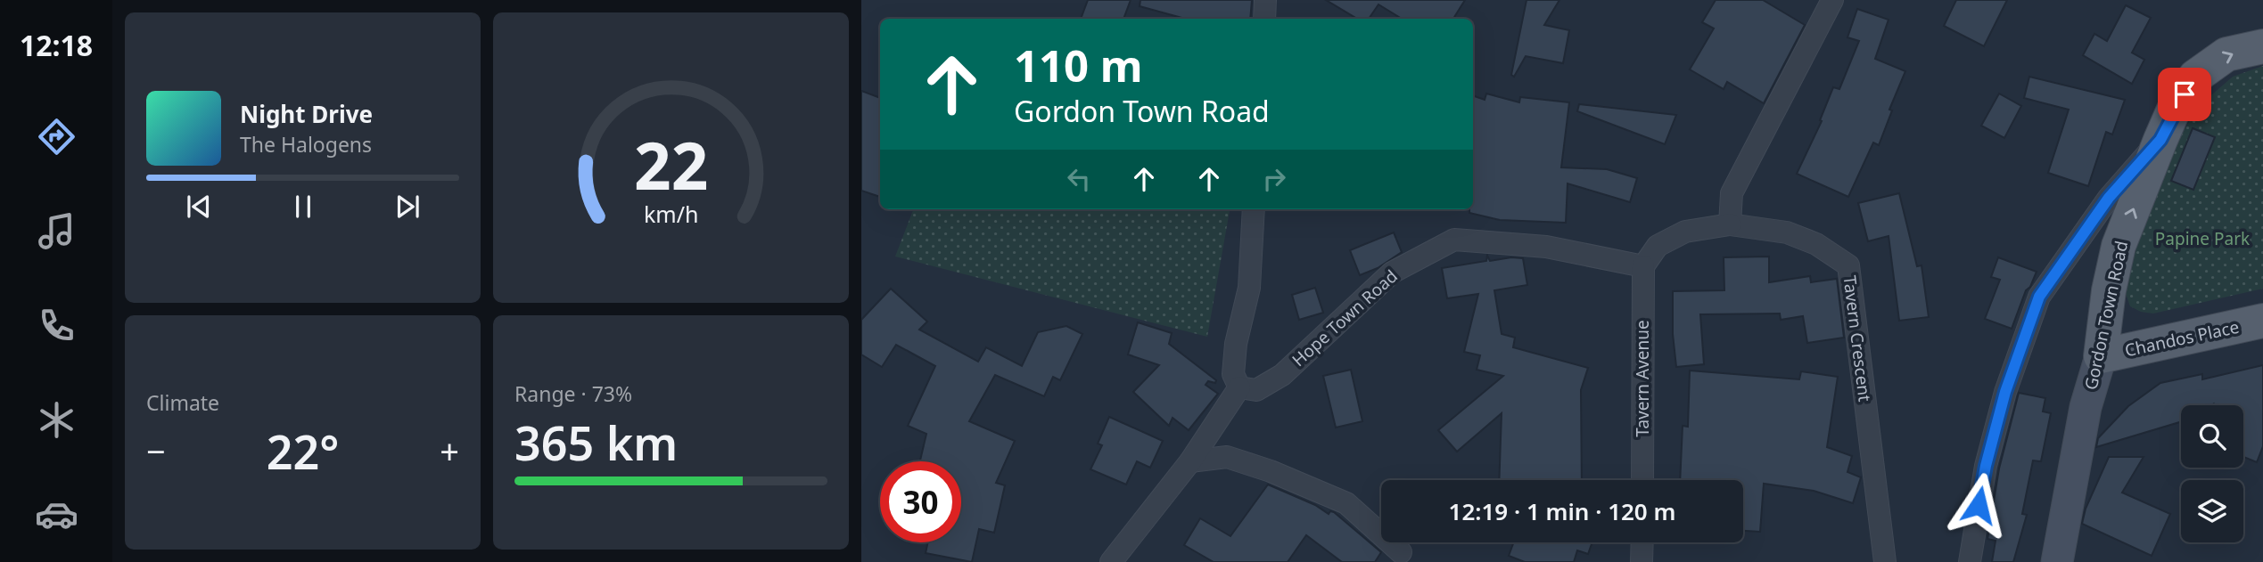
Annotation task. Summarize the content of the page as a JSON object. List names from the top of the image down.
{
  "streets": {
    "main road": ["Gordon Town Road", "Chandos Place"],
    "street": ["Hope Town Road", "Tavern Crescent", "Tavern Avenue"]
  },
  "crossings": [
    ["Gordon Town Road", "Chandos Place"],
    ["Hope Town Road", "Tavern Avenue"]
  ],
  "one_way": ["Gordon Town Road"],
  "parks": ["Papine Park"],
  "page": {
    "tabs": "12:18",
    "turn": ["110 m", "Gordon Town Road"],
    "song": ["Night Drive", "The Halogens"],
    "tile": [
      "Climate",
      ["Range · 73%", "365 km"]
    ],
    "heat": ["−", "22°", "+"],
    "limit": "30",
    "trip": "12:19 · 1 min · 120 m",
    "gauge": ["22", "km/h"]
  }
}
